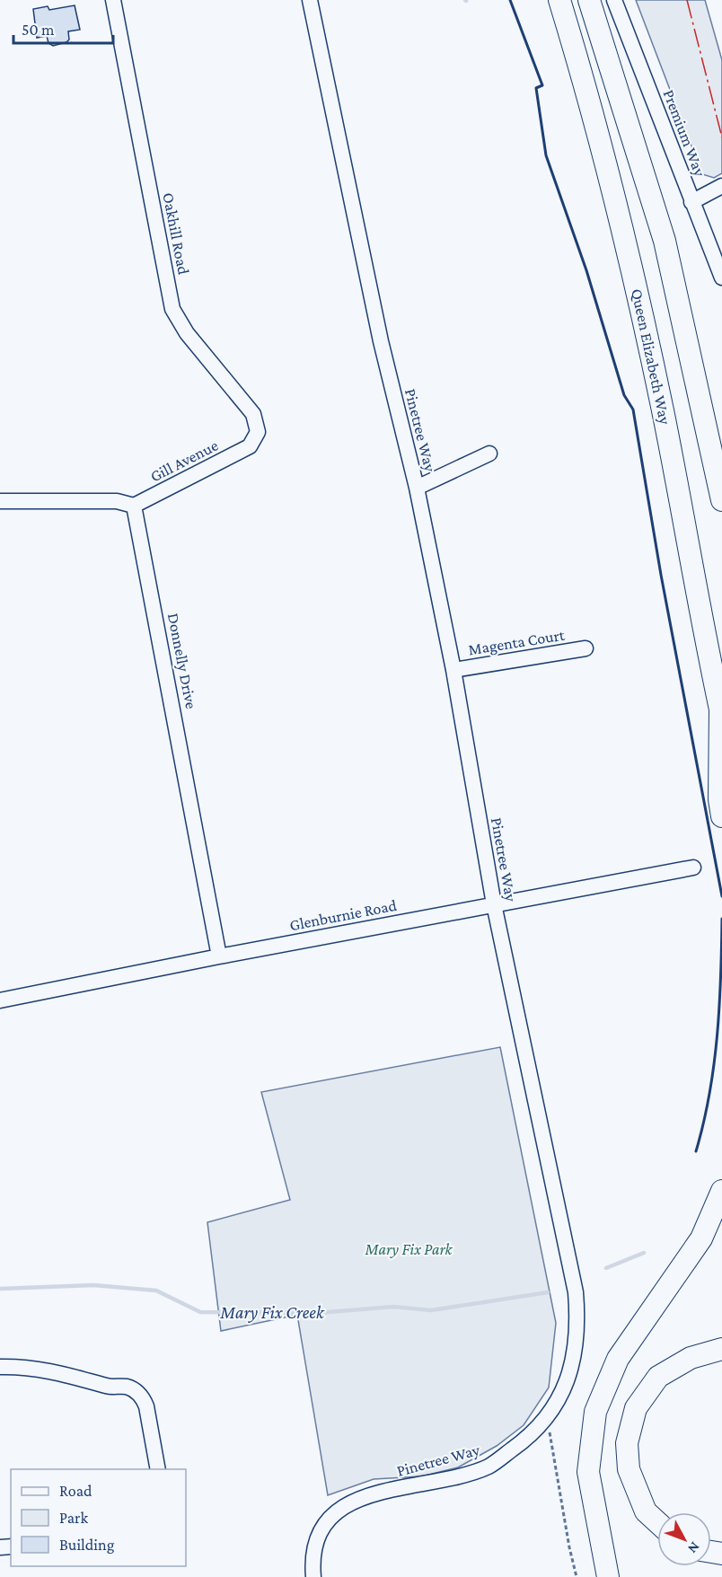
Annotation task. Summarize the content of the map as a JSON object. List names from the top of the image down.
{
  "streets": {
    "highway": ["Queen Elizabeth Way"],
    "street": [
      "Premium Way",
      "Oakhill Road",
      "Pinetree Way",
      "Gill Avenue",
      "Magenta Court",
      "Donnelly Drive",
      "Glenburnie Road"
    ]
  },
  "crossings": [
    ["Oakhill Road", "Gill Avenue"],
    ["Pinetree Way", "Magenta Court"],
    ["Pinetree Way", "Glenburnie Road"],
    ["Gill Avenue", "Donnelly Drive"],
    ["Donnelly Drive", "Glenburnie Road"]
  ],
  "water": ["Mary Fix Creek"],
  "parks": ["Mary Fix Park"],
  "legend": ["Road", "Park", "Building"],
  "scale_bar": "50 m",
  "north": "bottom right"
}
